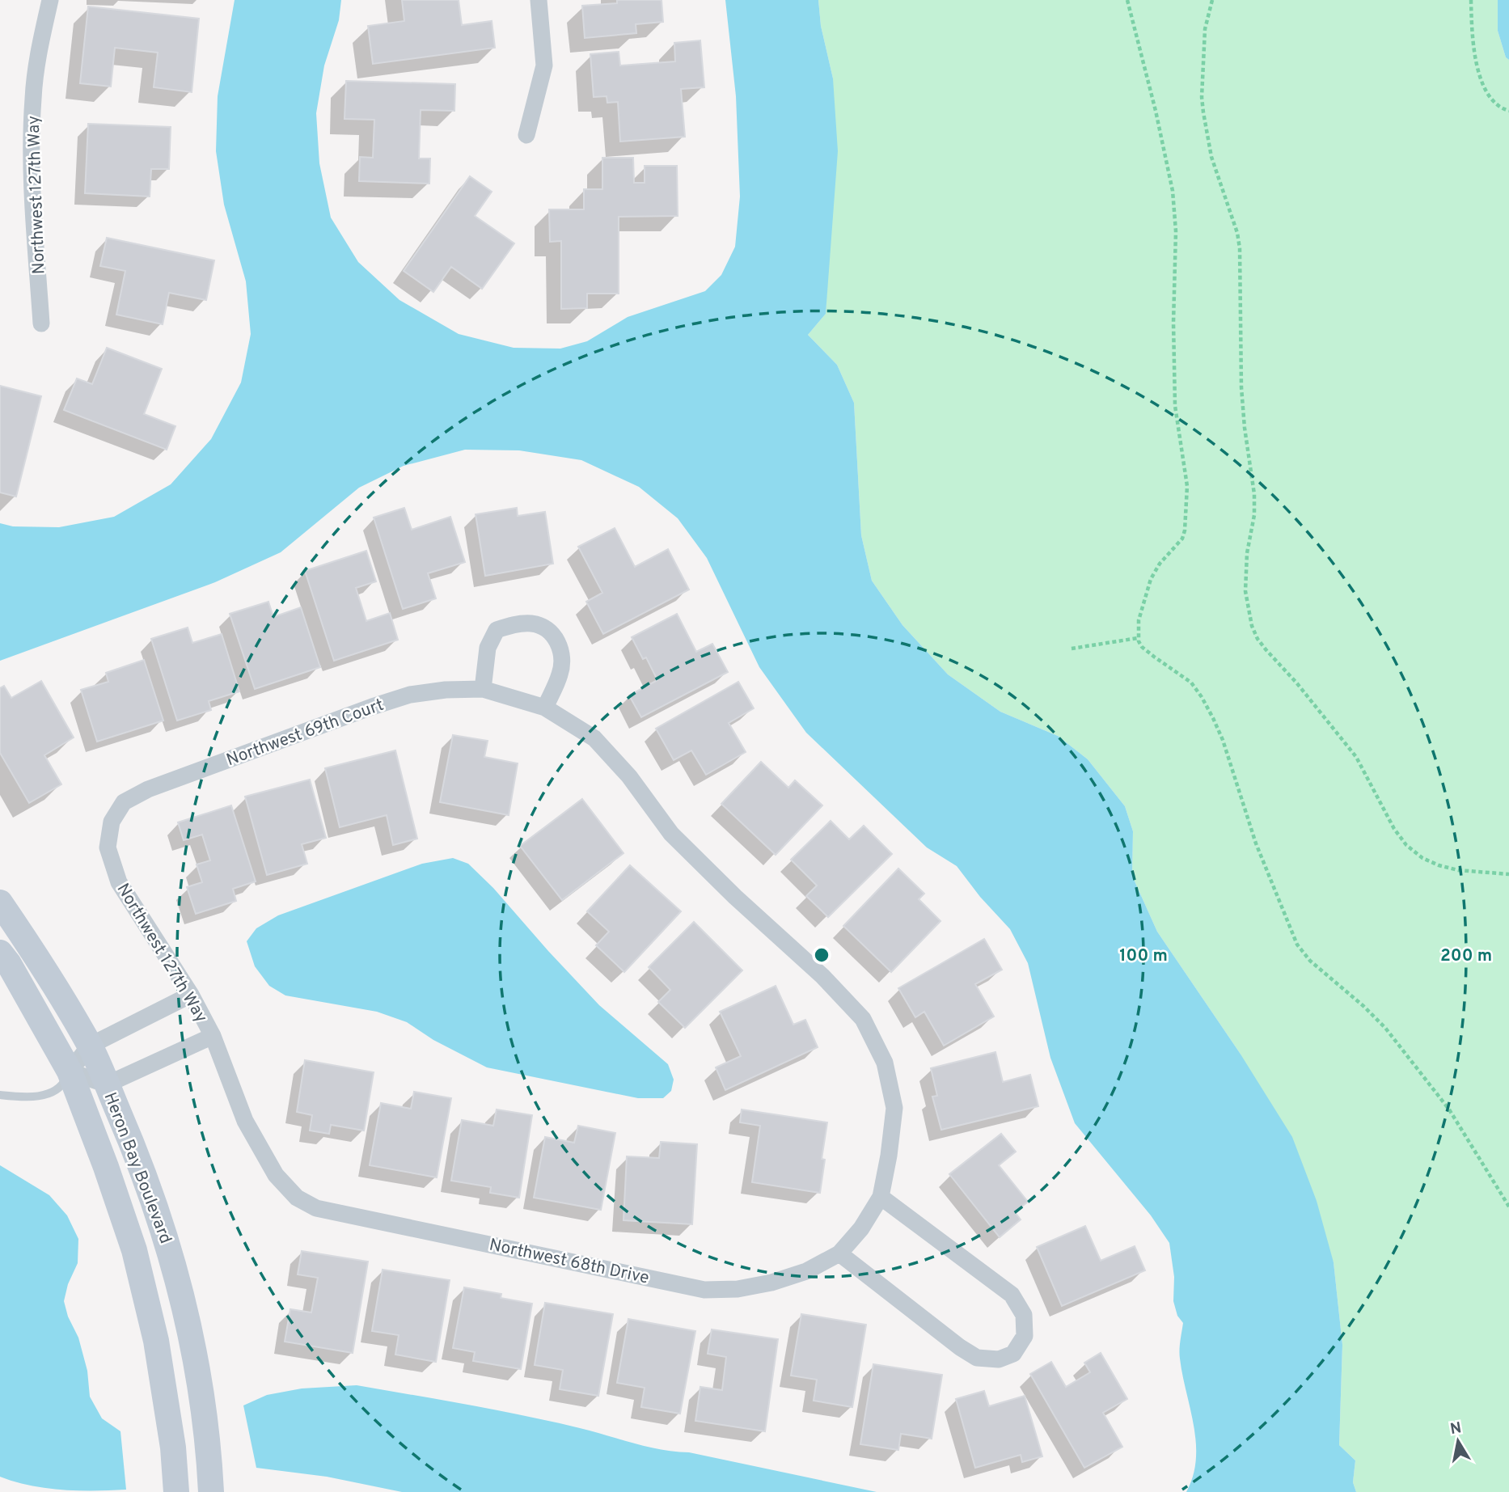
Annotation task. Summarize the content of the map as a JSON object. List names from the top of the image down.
{
  "streets": {
    "street": [
      "Northwest 127th Way",
      "Northwest 69th Court",
      "Heron Bay Boulevard",
      "Northwest 68th Drive"
    ]
  },
  "crossings": [
    ["Northwest 127th Way", "Northwest 69th Court"],
    ["Northwest 127th Way", "Northwest 68th Drive"]
  ],
  "north": "top",
  "rings": ["100 m", "200 m"]
}
